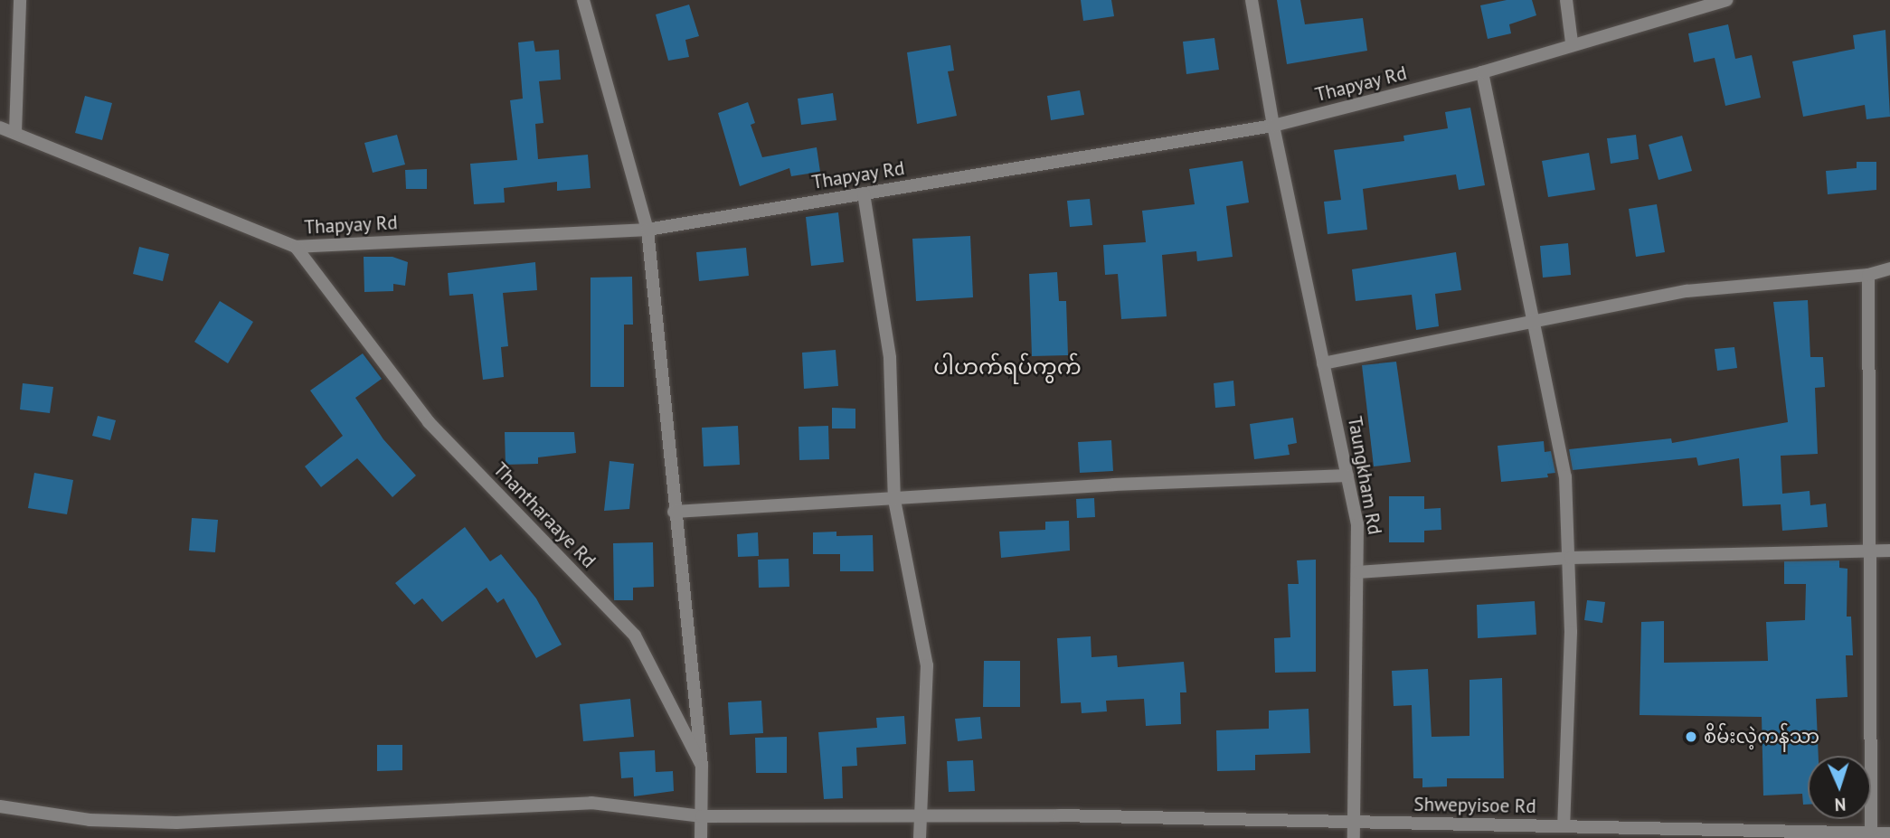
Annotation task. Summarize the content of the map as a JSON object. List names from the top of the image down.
{
  "streets": {
    "street": [
      "Thapyay Rd",
      "Taungkham Rd",
      "Thantharaaye Rd",
      "Shwepyisoe Rd"
    ]
  },
  "crossings": [
    ["Thapyay Rd", "Taungkham Rd"],
    ["Thapyay Rd", "Thantharaaye Rd"],
    ["Taungkham Rd", "Shwepyisoe Rd"],
    ["Thantharaaye Rd", "Shwepyisoe Rd"]
  ],
  "districts": ["ပါဟက်ရပ်ကွက်"],
  "places": ["စိမ်းလဲ့ကန်သာ"],
  "north": "bottom"
}
